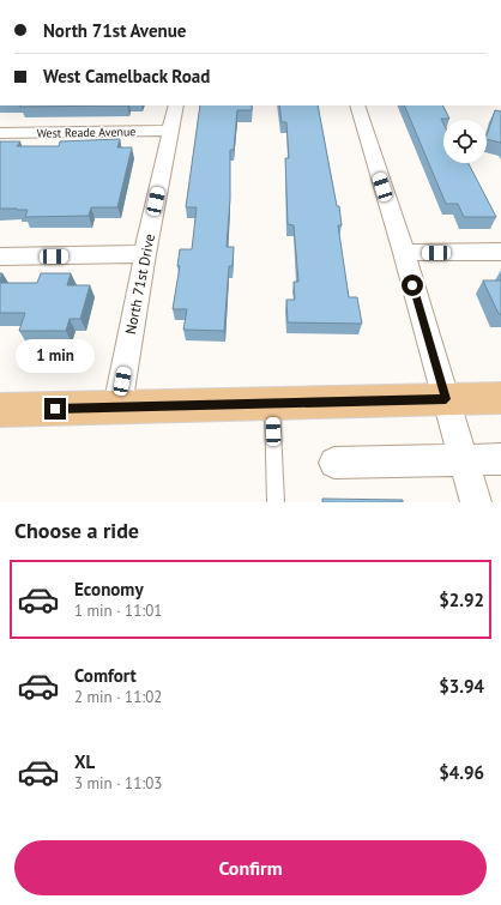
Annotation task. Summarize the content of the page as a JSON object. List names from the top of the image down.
{
  "streets": {
    "street": ["West Reade Avenue", "North 71st Drive"]
  },
  "crossings": [
    ["West Reade Avenue", "North 71st Drive"]
  ],
  "page": {
    "banner": ["North 71st Avenue", "West Camelback Road"],
    "bubble": "1 min",
    "heading": "Choose a ride",
    "list": [
      {
        "name": "Economy",
        "note": "1 min · 11:01",
        "value": "$2.92"
      },
      {
        "name": "Comfort",
        "note": "2 min · 11:02",
        "value": "$3.94"
      },
      {
        "name": "XL",
        "note": "3 min · 11:03",
        "value": "$4.96"
      }
    ],
    "buttons": "Confirm"
  }
}
